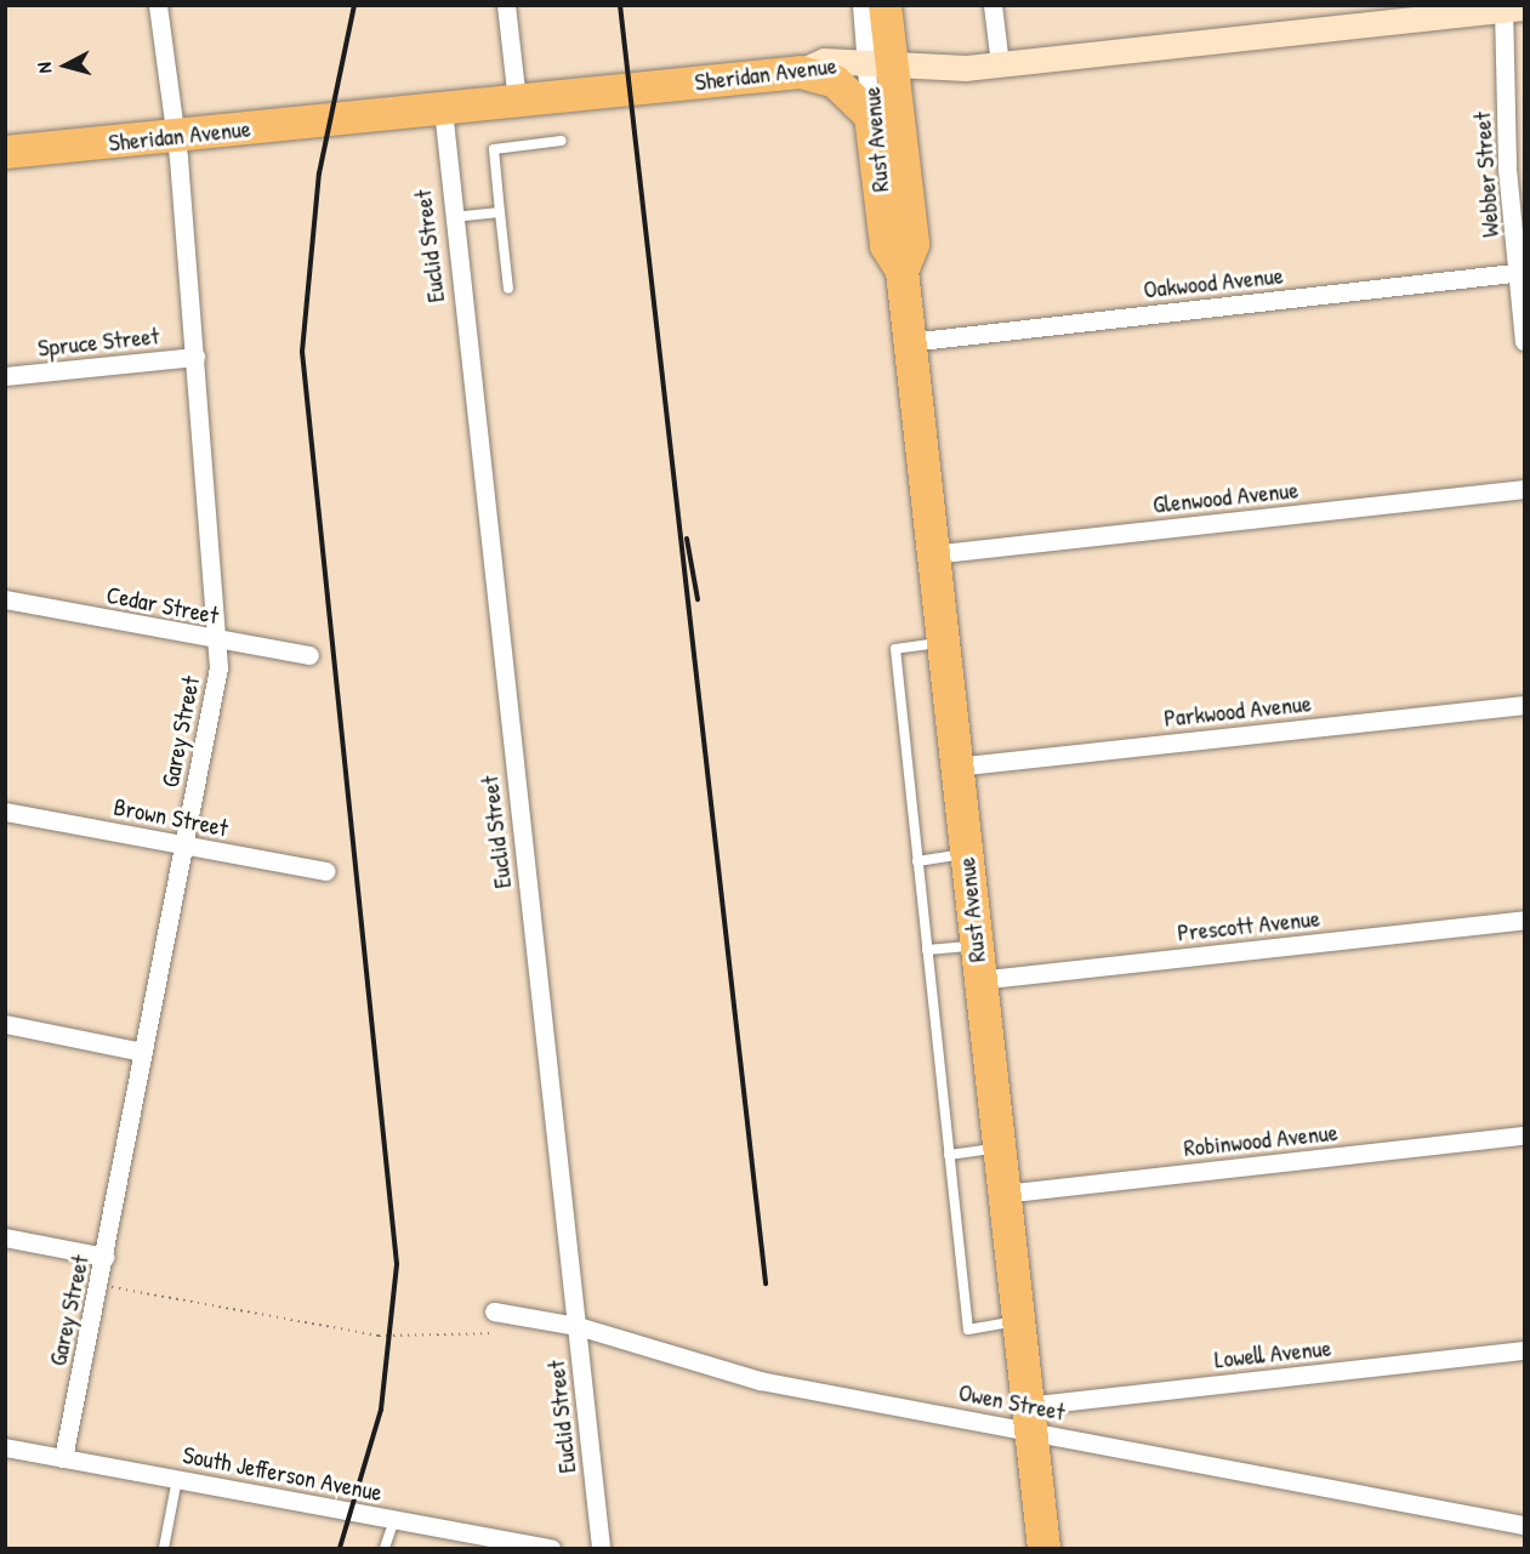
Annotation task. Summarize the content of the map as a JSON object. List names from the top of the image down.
{
  "streets": {
    "highway": ["Sheridan Avenue", "Rust Avenue"],
    "street": [
      "Webber Street",
      "Euclid Street",
      "Oakwood Avenue",
      "Spruce Street",
      "Glenwood Avenue",
      "Cedar Street",
      "Parkwood Avenue",
      "Garey Street",
      "Brown Street",
      "Prescott Avenue",
      "Robinwood Avenue",
      "Lowell Avenue",
      "Owen Street",
      "South Jefferson Avenue"
    ]
  },
  "crossings": [
    ["Sheridan Avenue", "Rust Avenue"],
    ["Sheridan Avenue", "Webber Street"],
    ["Sheridan Avenue", "Euclid Street"],
    ["Sheridan Avenue", "Garey Street"],
    ["Rust Avenue", "Oakwood Avenue"],
    ["Rust Avenue", "Glenwood Avenue"],
    ["Rust Avenue", "Parkwood Avenue"],
    ["Rust Avenue", "Prescott Avenue"],
    ["Rust Avenue", "Robinwood Avenue"],
    ["Rust Avenue", "Lowell Avenue"],
    ["Rust Avenue", "Owen Street"],
    ["Webber Street", "Oakwood Avenue"],
    ["Euclid Street", "Owen Street"],
    ["Spruce Street", "Garey Street"],
    ["Cedar Street", "Garey Street"],
    ["Garey Street", "Brown Street"],
    ["Garey Street", "South Jefferson Avenue"],
    ["Lowell Avenue", "Owen Street"]
  ],
  "north": "left"
}
